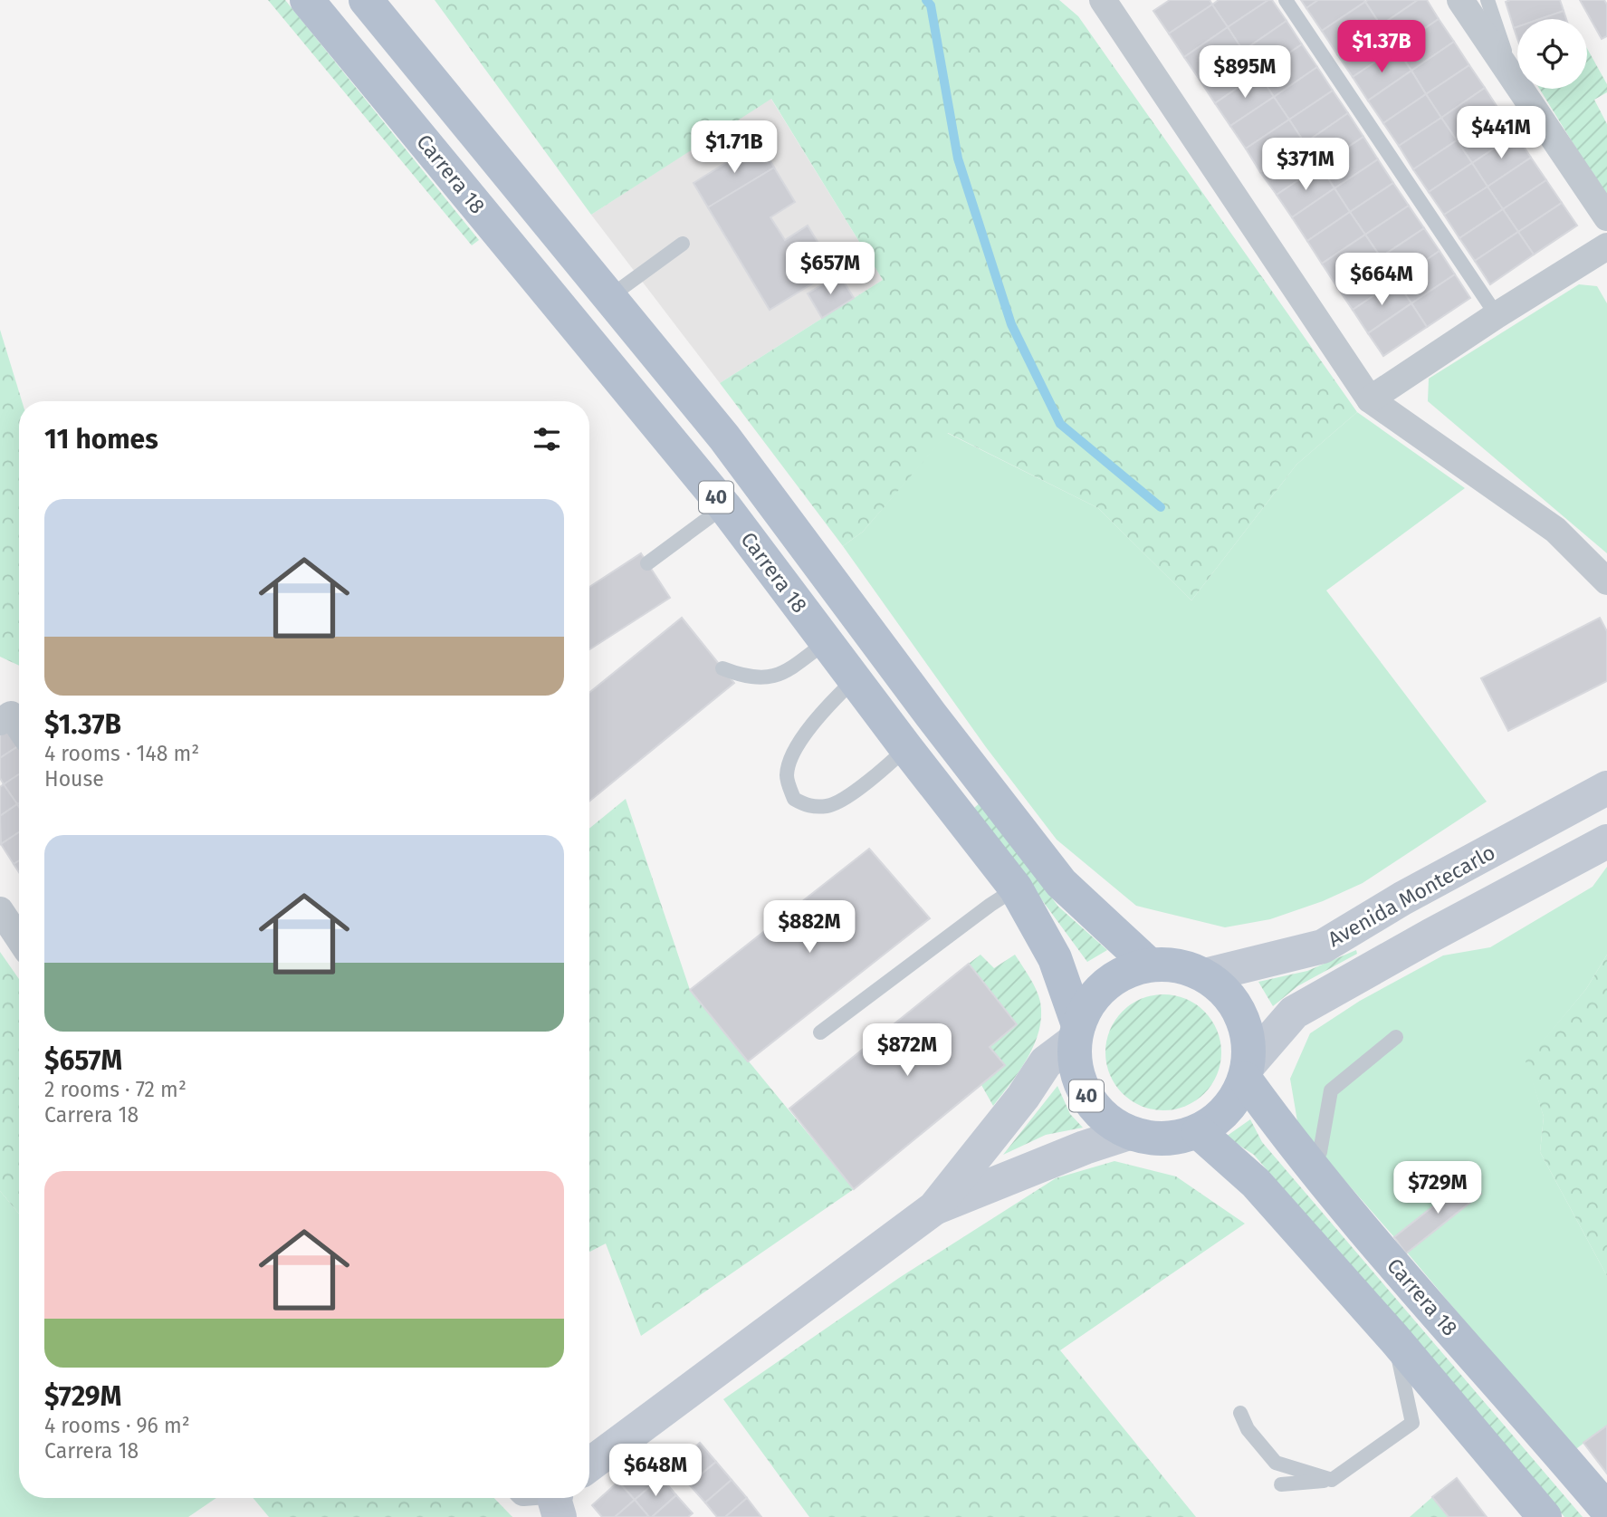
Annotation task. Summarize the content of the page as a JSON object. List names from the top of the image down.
{
  "streets": {
    "main road": ["Carrera 18", "40"],
    "street": ["Avenida Montecarlo"]
  },
  "crossings": [
    ["Carrera 18", "40"],
    ["Carrera 18", "Avenida Montecarlo"],
    ["40", "Avenida Montecarlo"]
  ],
  "page": {
    "price": [
      "$1.37B",
      "$895M",
      "$441M",
      "$1.71B",
      "$371M",
      "$657M",
      "$664M",
      "$882M",
      "$872M",
      "$729M",
      "$648M"
    ],
    "heading": "11 homes",
    "list": [
      {
        "name": "$1.37B",
        "note": "4 rooms · 148 m² · House"
      },
      {
        "name": "$657M",
        "note": "2 rooms · 72 m² · Carrera 18"
      },
      {
        "name": "$729M",
        "note": "4 rooms · 96 m² · Carrera 18"
      }
    ]
  }
}
